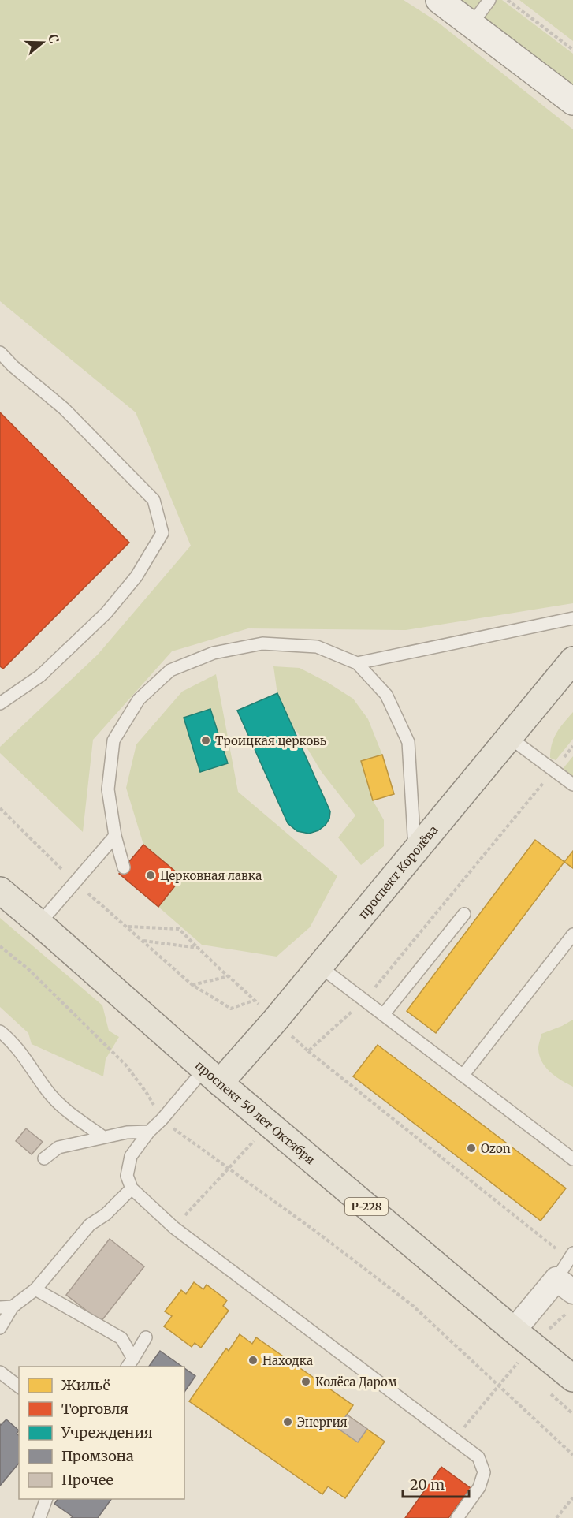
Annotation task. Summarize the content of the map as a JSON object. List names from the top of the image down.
{
  "streets": {
    "main road": ["проспект Королёва", "проспект 50 лет Октября", "Р-228"]
  },
  "crossings": [
    ["проспект Королёва", "проспект 50 лет Октября"]
  ],
  "places": [
    "Троицкая церковь",
    "Церковная лавка",
    "Ozon",
    "Находка",
    "Колёса Даром",
    "Энергия"
  ],
  "legend": [
    "Жильё",
    "Торговля",
    "Учреждения",
    "Промзона",
    "Прочее"
  ],
  "scale_bar": "20 m",
  "north": "right"
}
